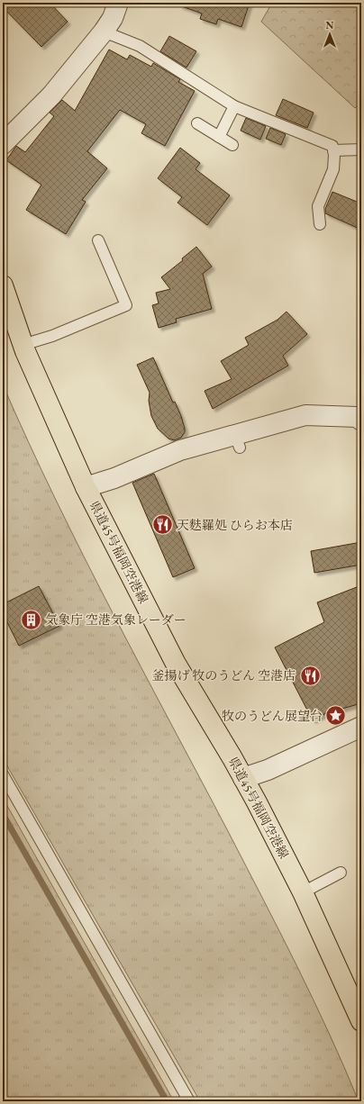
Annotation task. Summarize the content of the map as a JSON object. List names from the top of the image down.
{
  "streets": {
    "main road": ["県道45号福岡空港線"]
  },
  "places": {
    "restaurant": ["天麩羅処 ひらお本店", "釜揚げ 牧のうどん 空港店"],
    "building": ["気象庁 空港気象レーダー"],
    "place": ["牧のうどん展望台"]
  },
  "north": "top"
}
